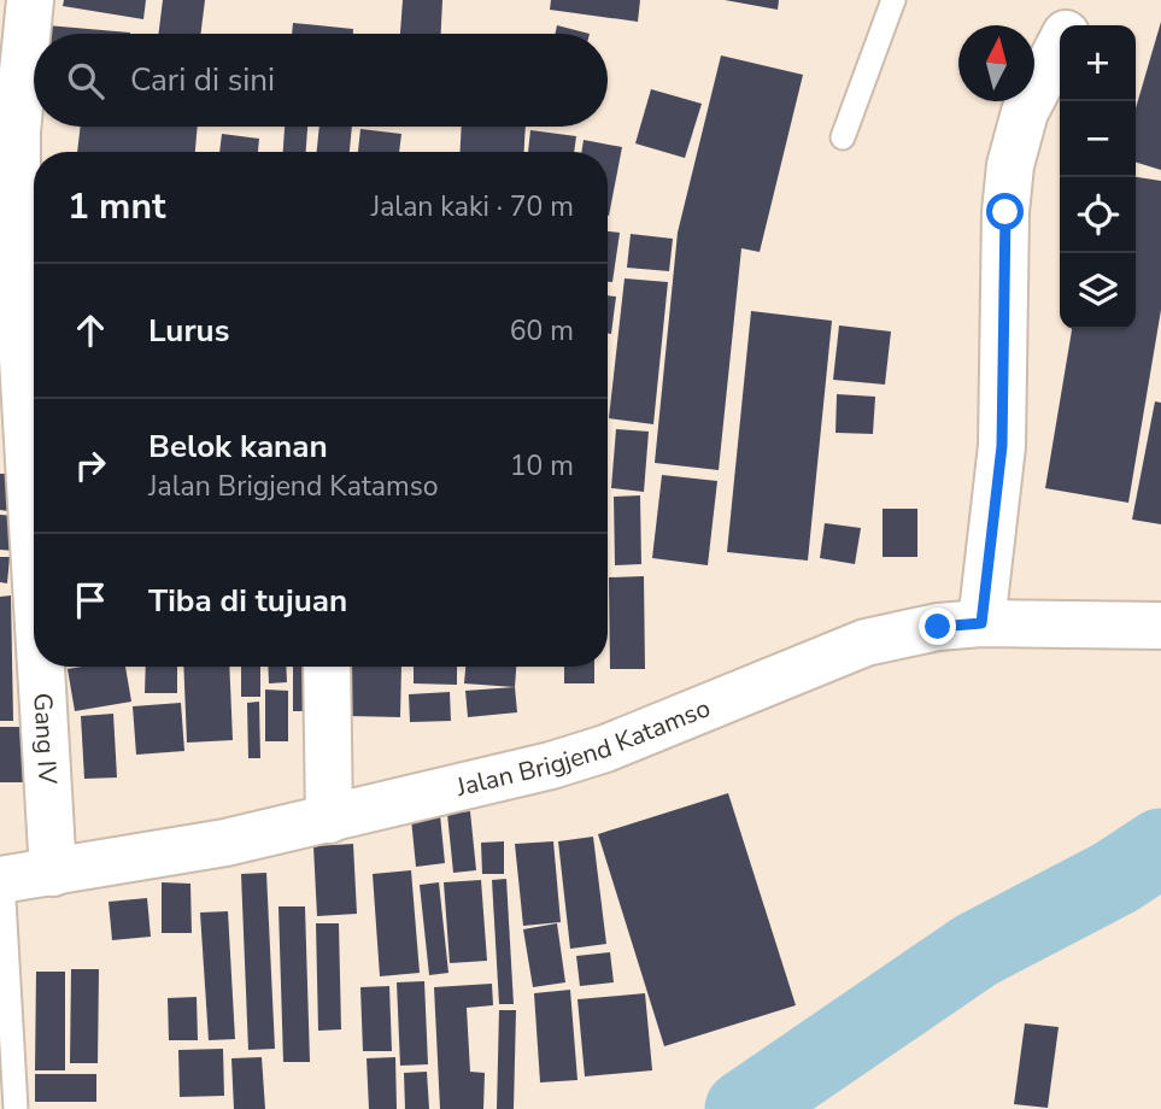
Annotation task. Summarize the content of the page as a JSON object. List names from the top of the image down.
{
  "streets": {
    "street": ["Gang IV", "Jalan Brigjend Katamso"]
  },
  "crossings": [
    ["Gang IV", "Jalan Brigjend Katamso"]
  ],
  "north": "top",
  "page": {
    "map_buttons": ["+", "−"],
    "search": "Cari di sini",
    "heading": ["1 mnt", "Jalan kaki · 70 m"],
    "list": [
      ["Lurus", "60 m"],
      ["Belok kanan", "Jalan Brigjend Katamso", "10 m"],
      "Tiba di tujuan"
    ]
  }
}
